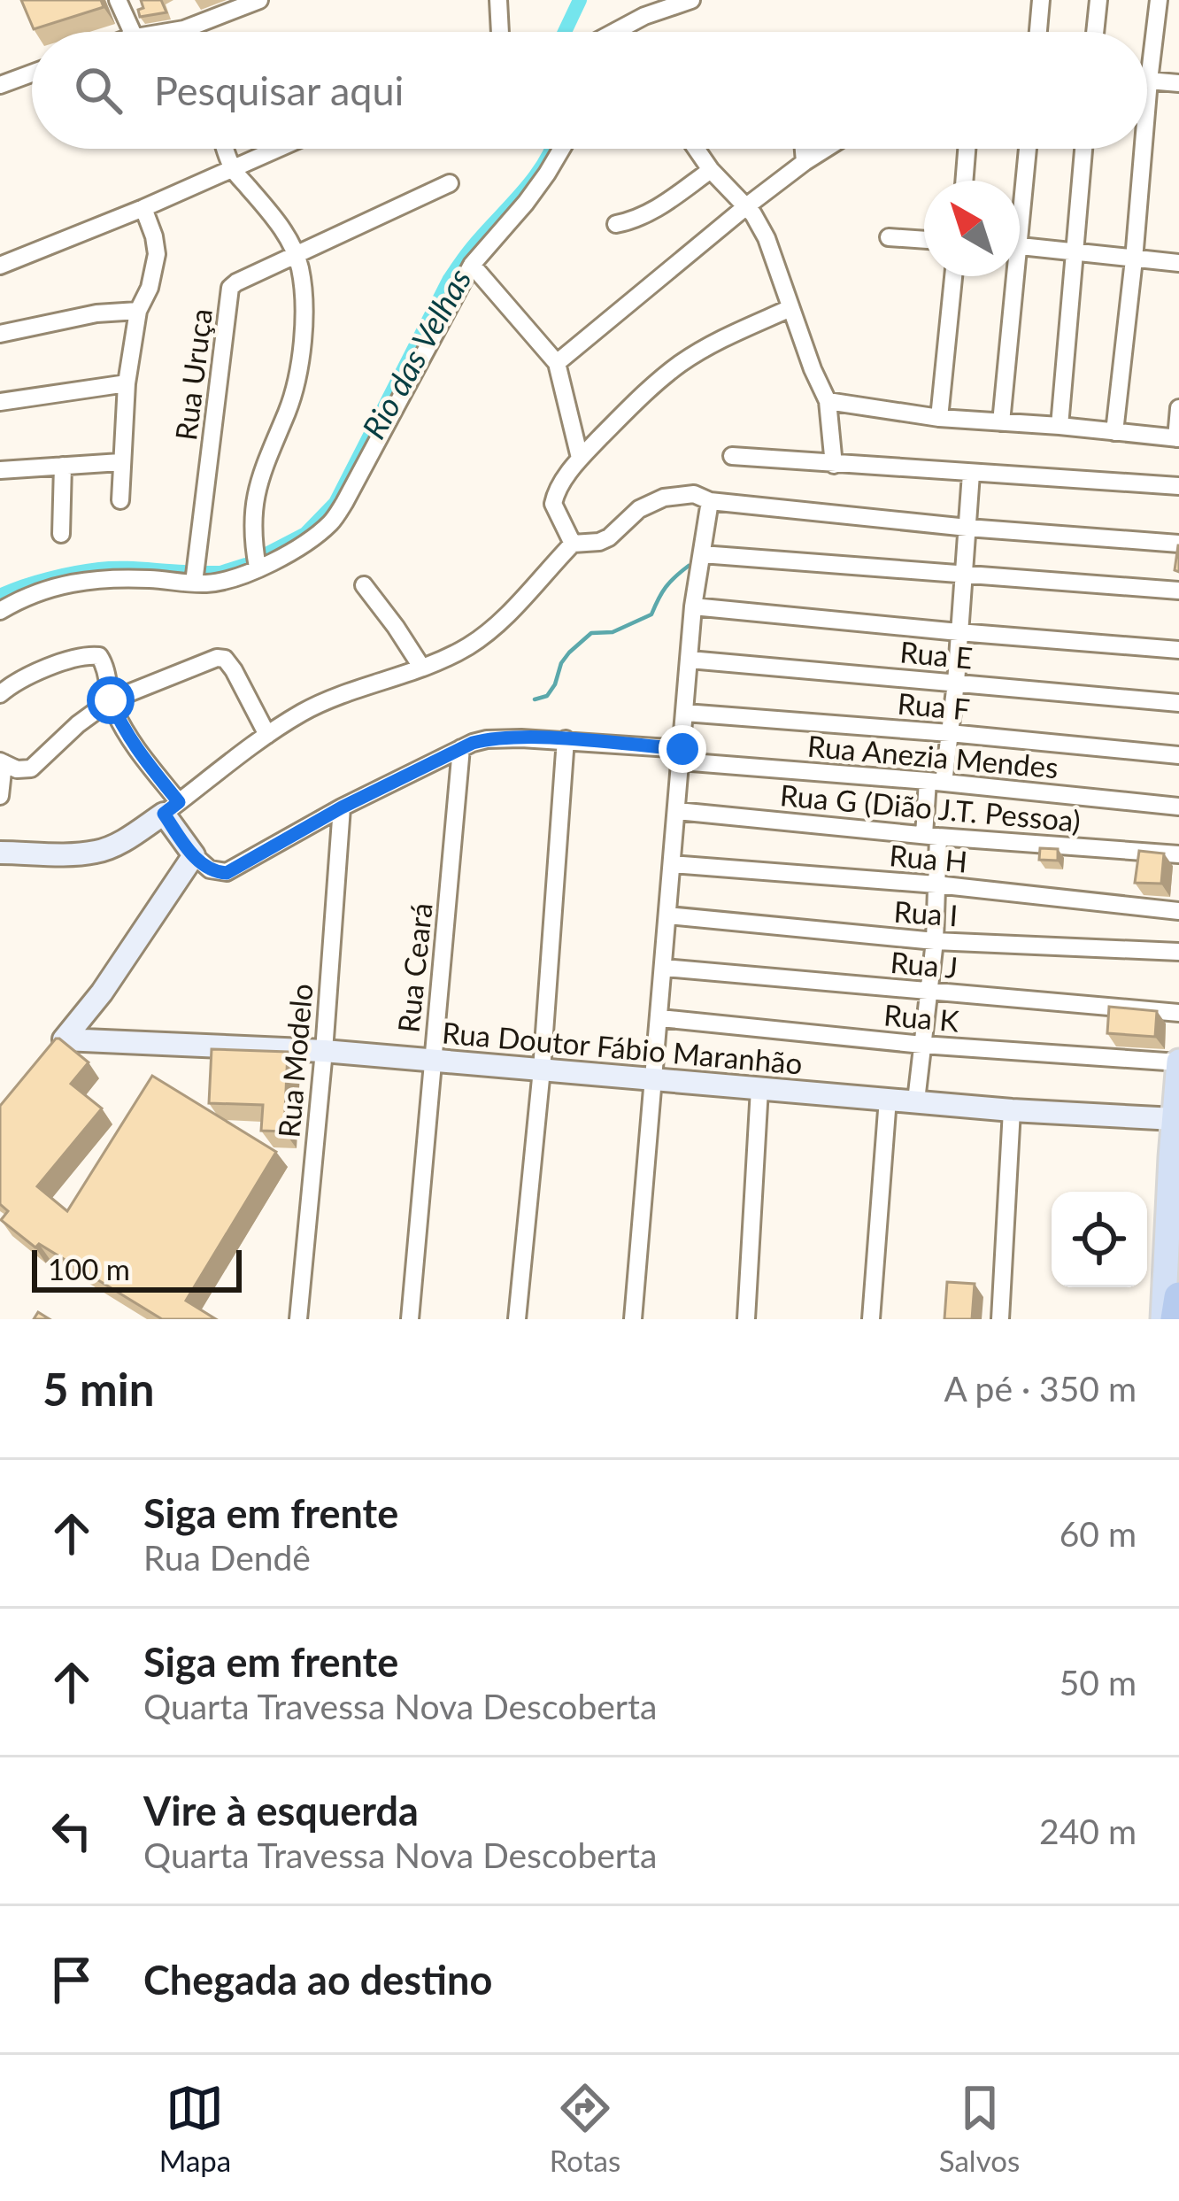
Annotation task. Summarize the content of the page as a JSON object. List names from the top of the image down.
{
  "streets": {
    "street": [
      "Rua Uruça",
      "Rua E",
      "Rua F",
      "Rua Anezia Mendes",
      "Rua G (Dião J.T. Pessoa)",
      "Rua H",
      "Rua I",
      "Rua J",
      "Rua Ceará",
      "Rua K",
      "Rua Doutor Fábio Maranhão",
      "Rua Modelo"
    ]
  },
  "crossings": [
    ["Rua Anezia Mendes", "Rua Ceará"],
    ["Rua Anezia Mendes", "Rua Doutor Fábio Maranhão"],
    ["Rua Anezia Mendes", "Rua Modelo"],
    ["Rua Ceará", "Rua Doutor Fábio Maranhão"],
    ["Rua Doutor Fábio Maranhão", "Rua Modelo"]
  ],
  "water": ["Rio das Velhas"],
  "scale_bar": "100 m",
  "north": "top left",
  "page": {
    "search": "Pesquisar aqui",
    "scale": "100 m",
    "heading": ["5 min", "A pé · 350 m"],
    "list": [
      ["Siga em frente", "Rua Dendê", "60 m"],
      ["Siga em frente", "Quarta Travessa Nova Descoberta", "50 m"],
      ["Vire à esquerda", "Quarta Travessa Nova Descoberta", "240 m"],
      "Chegada ao destino"
    ],
    "nav": ["Mapa", "Rotas", "Salvos"]
  }
}
